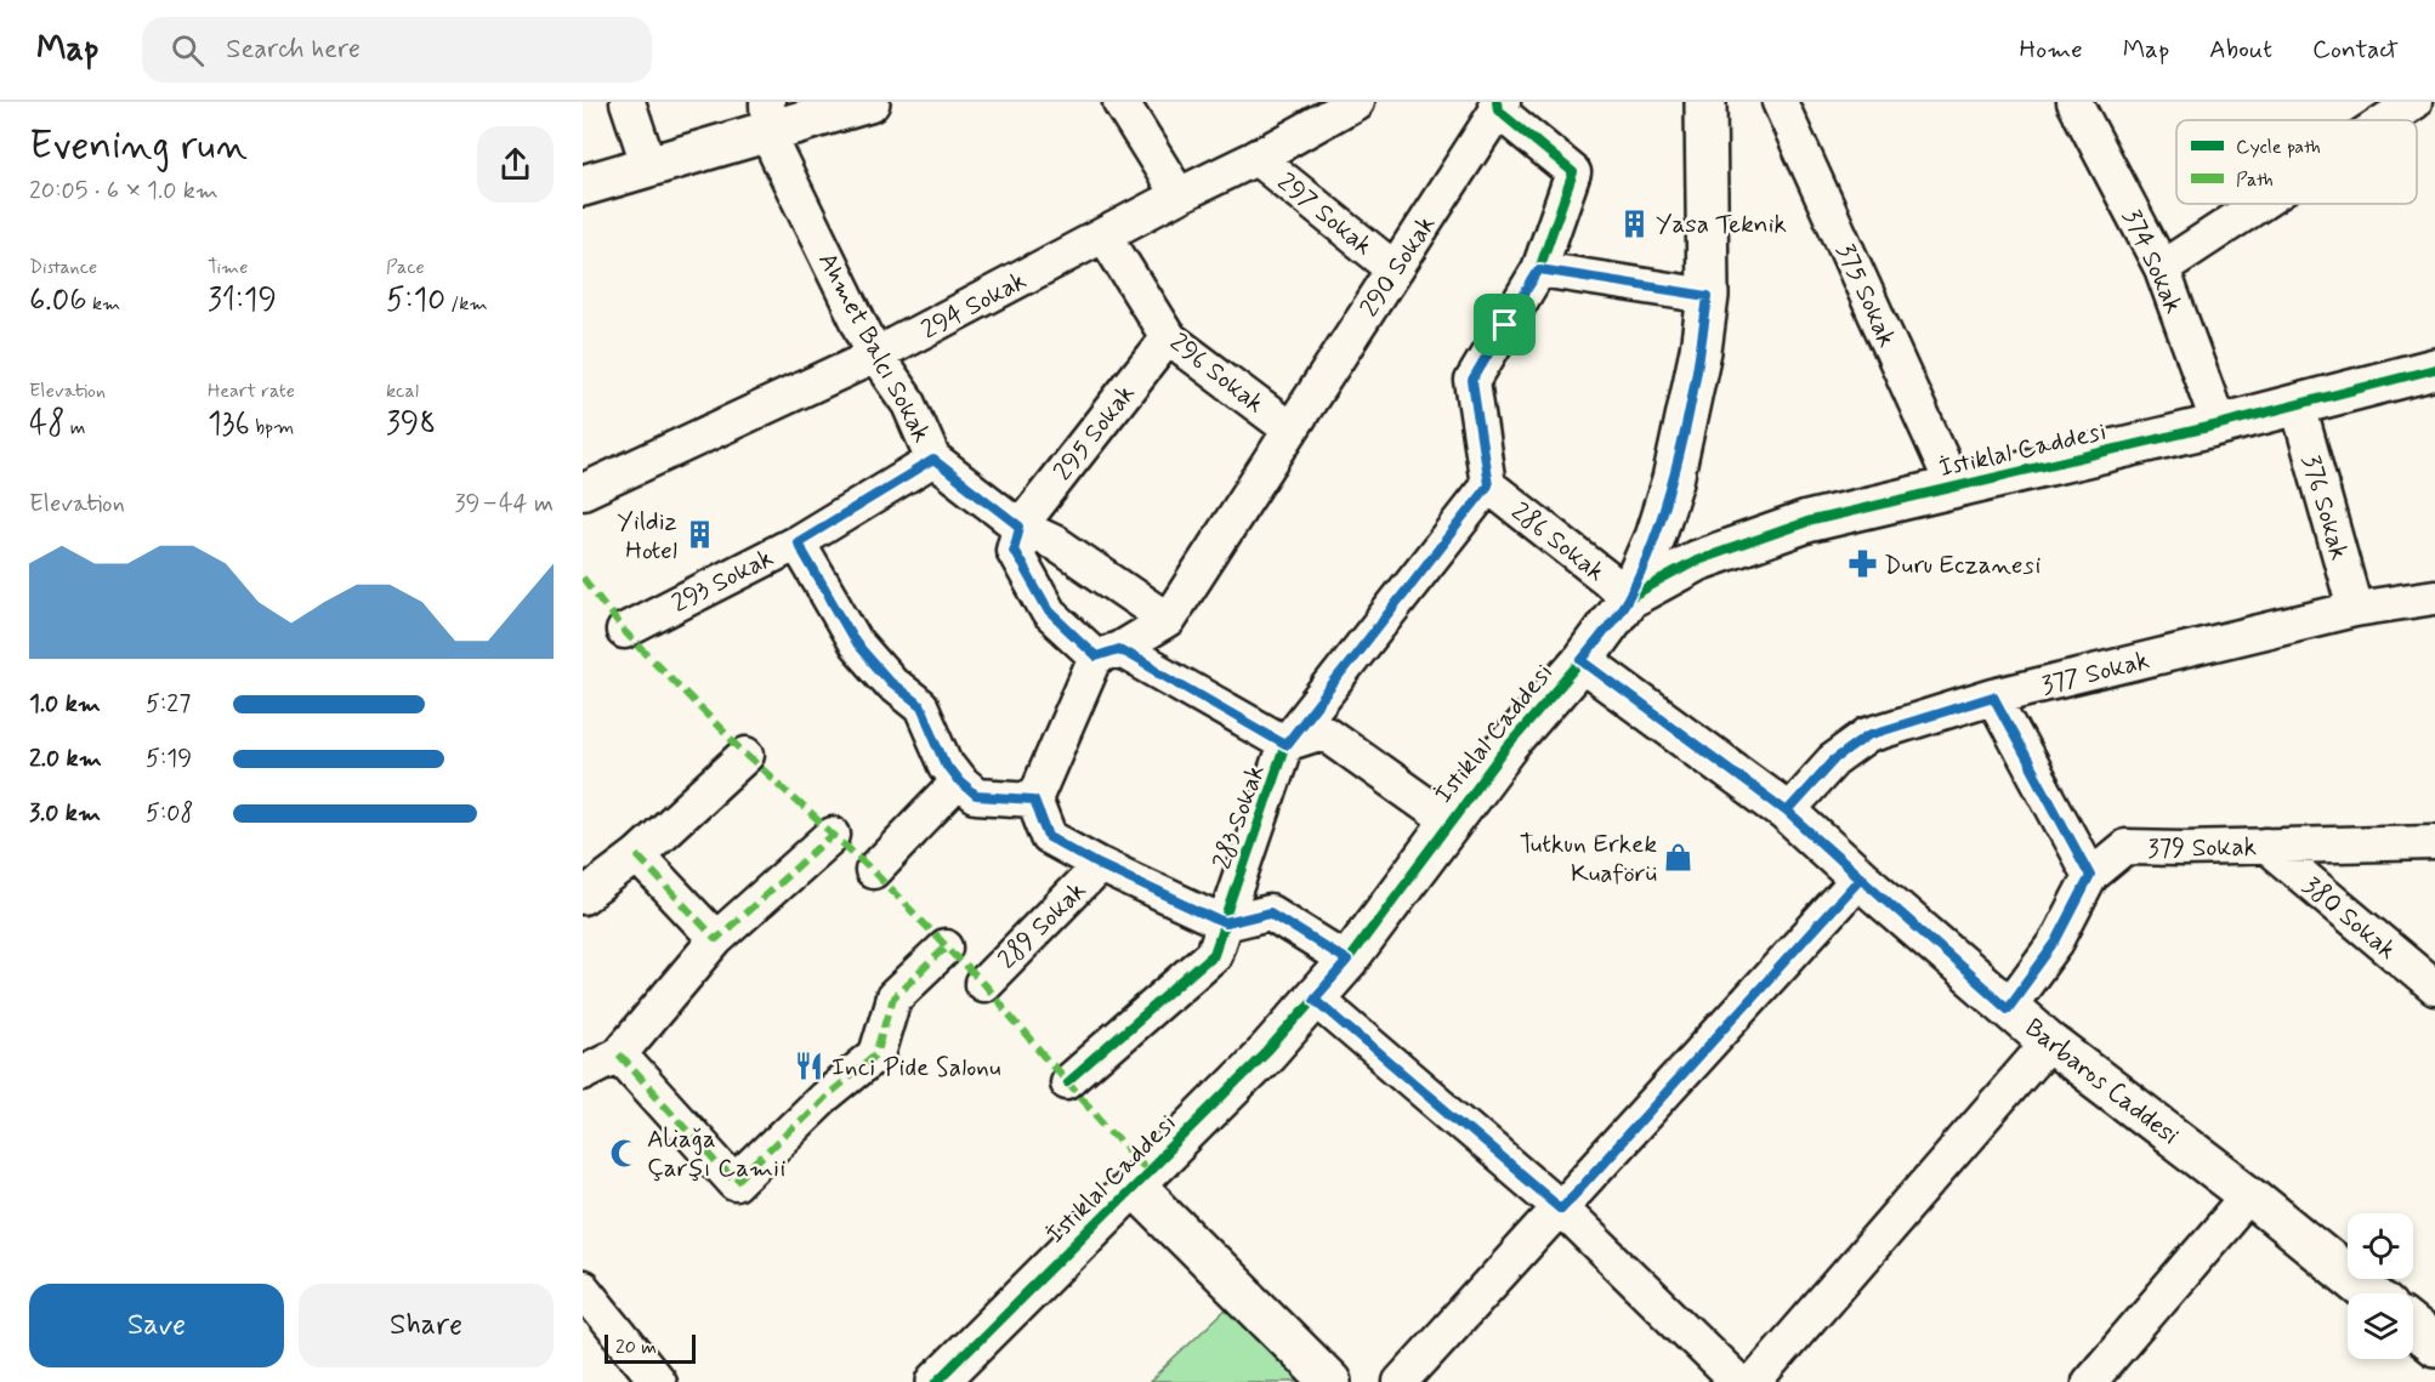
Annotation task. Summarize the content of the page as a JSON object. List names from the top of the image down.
{
  "streets": {
    "street": [
      "297 Sokak",
      "374 Sokak",
      "290 Sokak",
      "375 Sokak",
      "294 Sokak",
      "Ahmet Balcı Sokak",
      "296 Sokak",
      "295 Sokak",
      "İstiklal Caddesi",
      "376 Sokak",
      "286 Sokak",
      "293 Sokak",
      "377 Sokak",
      "283 Sokak",
      "379 Sokak",
      "380 Sokak",
      "289 Sokak",
      "Barbaros Caddesi"
    ]
  },
  "crossings": [
    ["297 Sokak", "290 Sokak"],
    ["297 Sokak", "294 Sokak"],
    ["374 Sokak", "İstiklal Caddesi"],
    ["290 Sokak", "Ahmet Balcı Sokak"],
    ["290 Sokak", "296 Sokak"],
    ["375 Sokak", "İstiklal Caddesi"],
    ["294 Sokak", "Ahmet Balcı Sokak"],
    ["294 Sokak", "296 Sokak"],
    ["Ahmet Balcı Sokak", "295 Sokak"],
    ["Ahmet Balcı Sokak", "293 Sokak"],
    ["296 Sokak", "295 Sokak"],
    ["İstiklal Caddesi", "376 Sokak"],
    ["İstiklal Caddesi", "286 Sokak"],
    ["İstiklal Caddesi", "Barbaros Caddesi"],
    ["376 Sokak", "377 Sokak"],
    ["286 Sokak", "283 Sokak"],
    ["377 Sokak", "Barbaros Caddesi"],
    ["379 Sokak", "380 Sokak"],
    ["379 Sokak", "Barbaros Caddesi"]
  ],
  "places": {
    "building": ["Yasa Teknik", "Yildiz Hotel"],
    "pharmacy": ["Duru Eczanesi"],
    "shop": ["Tutkun Erkek Kuaförü"],
    "restaurant": ["Inci Pide Salonu"],
    "mosque": ["Aliağa Çarşı Camii"]
  },
  "legend": ["Cycle path", "Path"],
  "scale_bar": "20 m",
  "page": {
    "header": "Map",
    "search": "Search here",
    "nav": [
      "Home",
      "Map",
      "About",
      "Contact"
    ],
    "heading": ["Evening run", "20:05 · 6 × 1.0 km"],
    "stats": [
      ["Distance", "6.06 km"],
      ["Time", "31:19"],
      ["Pace", "5:10 /km"],
      ["Elevation", "48 m"],
      ["Heart rate", "136 bpm"],
      ["kcal", "398"]
    ],
    "chart": ["Elevation", "39–44 m"],
    "list": [
      {
        "name": "1.0 km",
        "note": "5:27"
      },
      {
        "name": "2.0 km",
        "note": "5:19"
      },
      {
        "name": "3.0 km",
        "note": "5:08"
      }
    ],
    "buttons": ["Save", "Share"],
    "scale": "20 m"
  }
}
